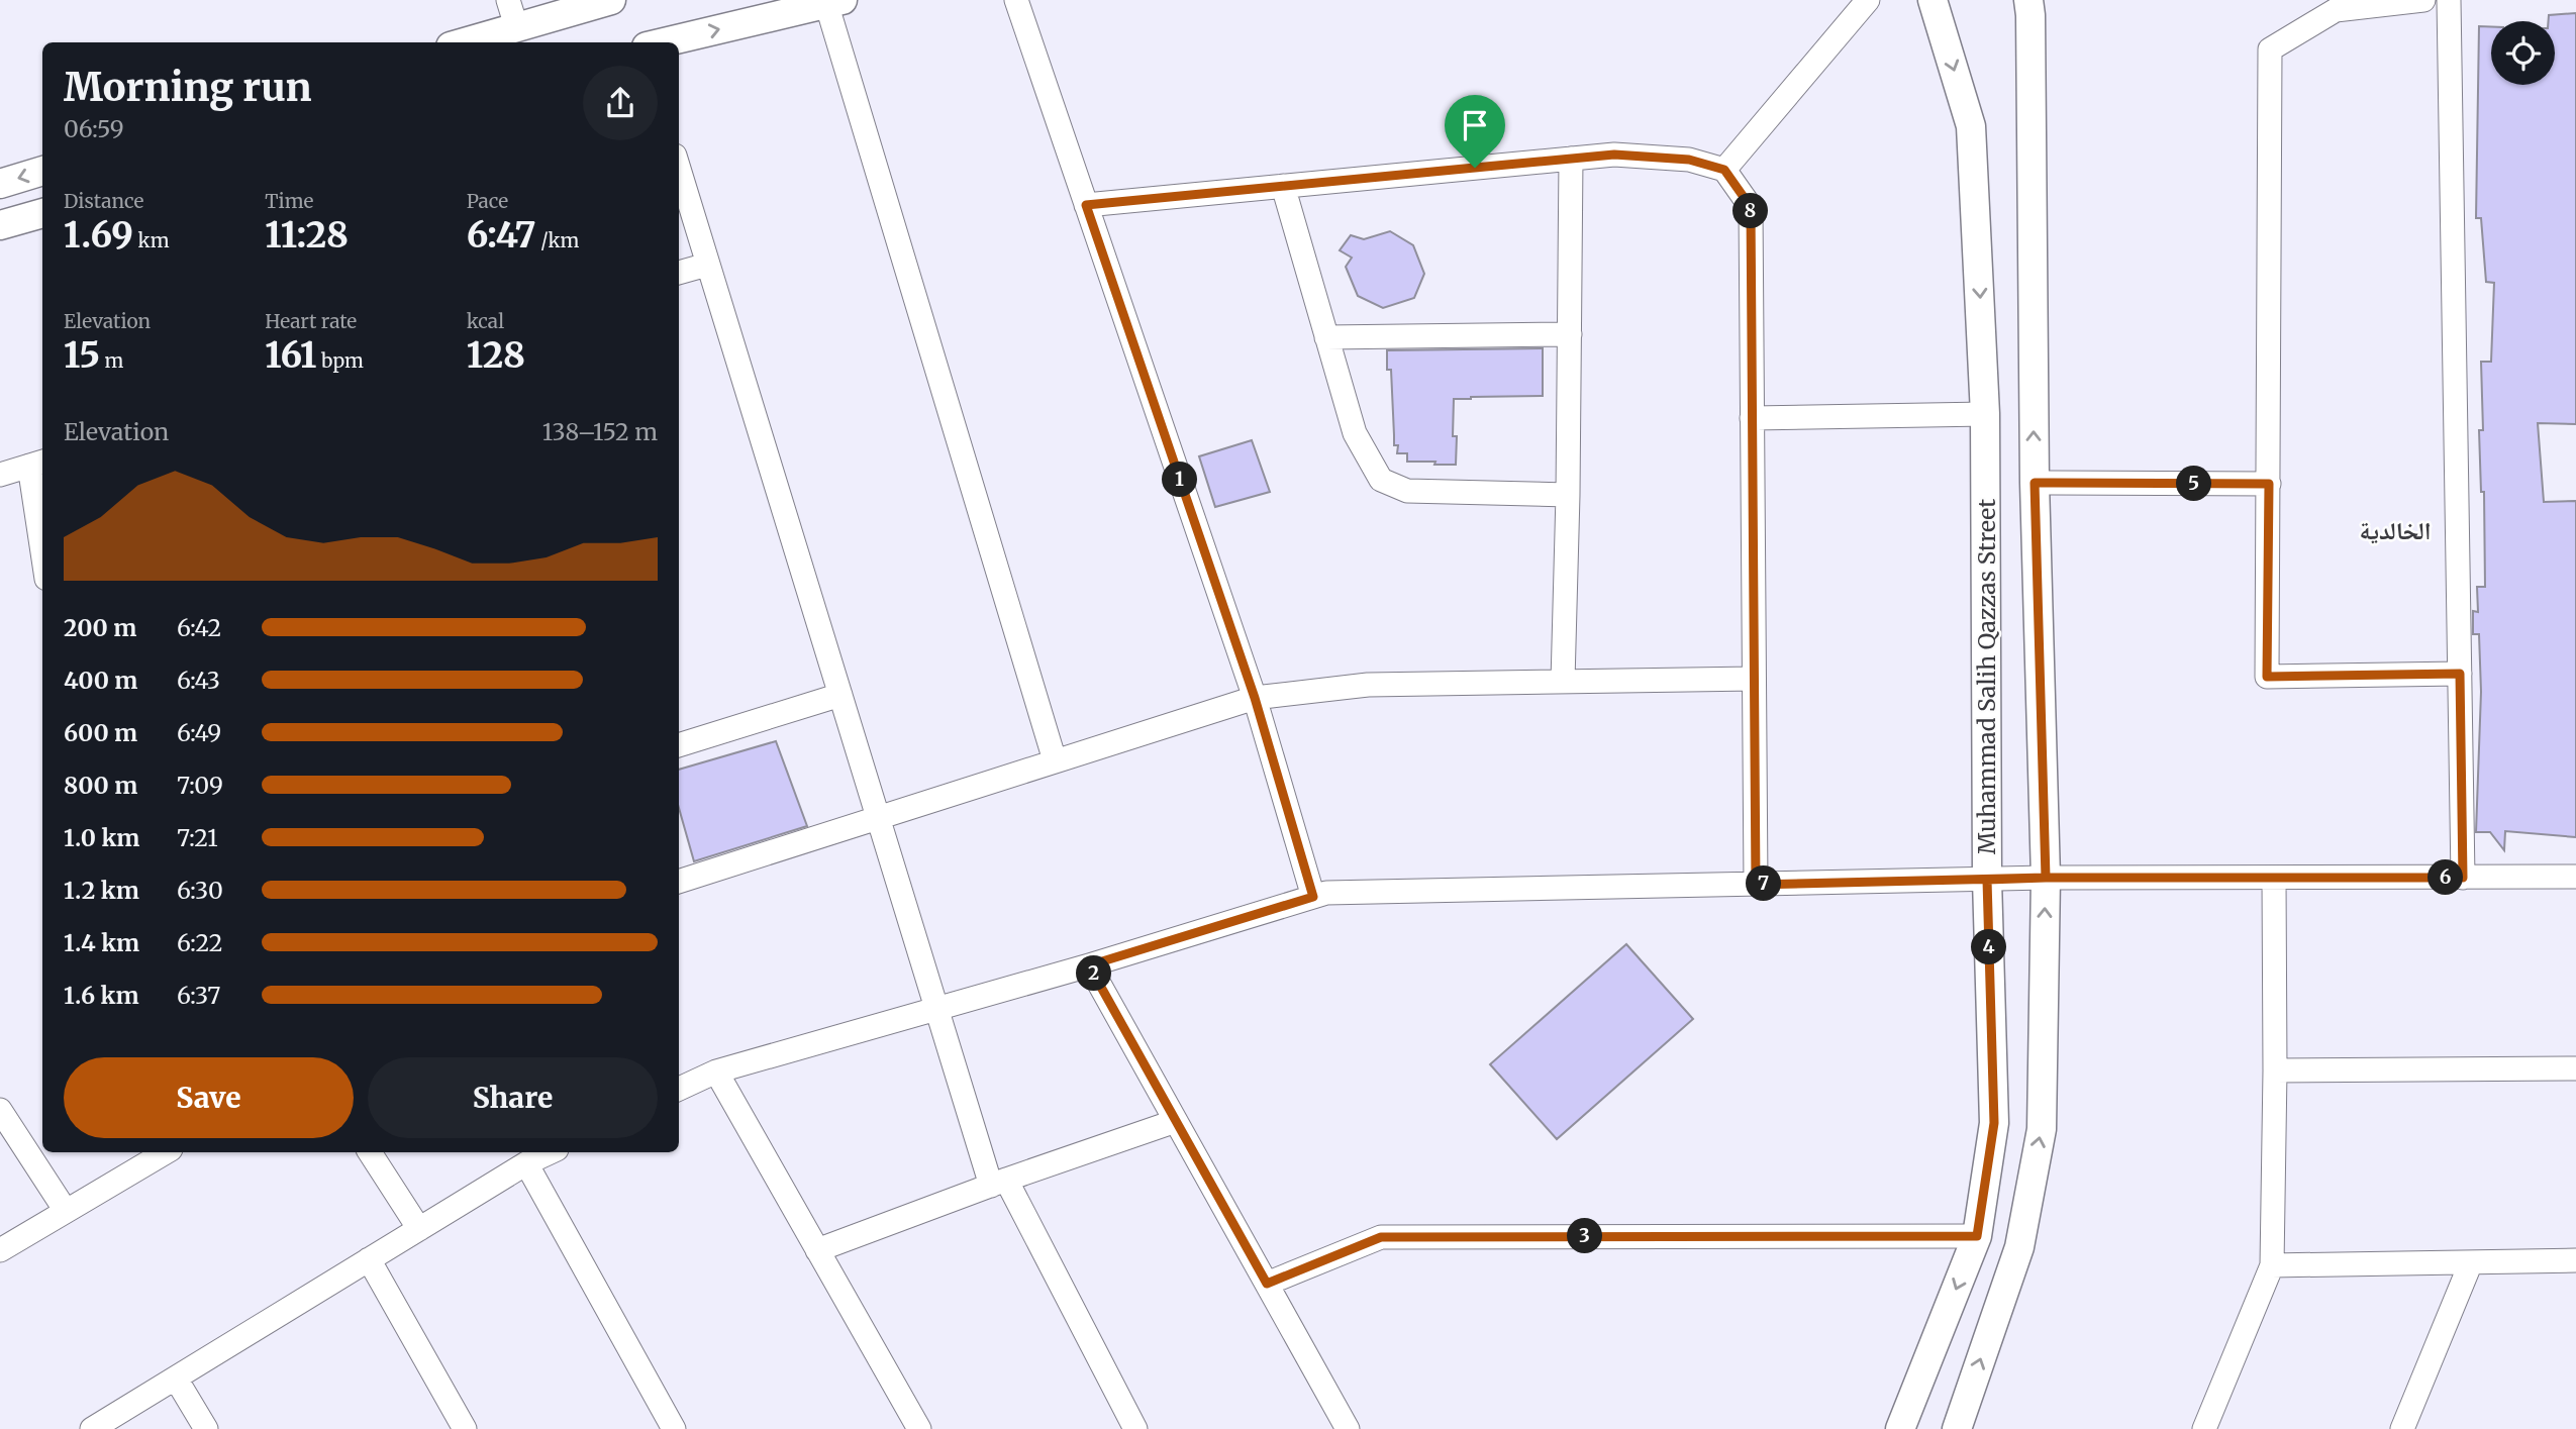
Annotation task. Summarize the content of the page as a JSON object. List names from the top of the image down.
{
  "streets": {
    "street": ["Muhammad Salih Qazzas Street"]
  },
  "districts": ["الخالدية"],
  "page": {
    "heading": ["Morning run", "06:59"],
    "stats": [
      ["Distance", "1.69 km"],
      ["Time", "11:28"],
      ["Pace", "6:47 /km"],
      ["Elevation", "15 m"],
      ["Heart rate", "161 bpm"],
      ["kcal", "128"]
    ],
    "pins": [
      "8",
      "1",
      "5",
      "6",
      "7",
      "4",
      "2",
      "3"
    ],
    "chart": ["Elevation", "138–152 m"],
    "list": [
      {
        "name": "200 m",
        "note": "6:42"
      },
      {
        "name": "400 m",
        "note": "6:43"
      },
      {
        "name": "600 m",
        "note": "6:49"
      },
      {
        "name": "800 m",
        "note": "7:09"
      },
      {
        "name": "1.0 km",
        "note": "7:21"
      },
      {
        "name": "1.2 km",
        "note": "6:30"
      },
      {
        "name": "1.4 km",
        "note": "6:22"
      },
      {
        "name": "1.6 km",
        "note": "6:37"
      }
    ],
    "buttons": ["Save", "Share"]
  }
}
